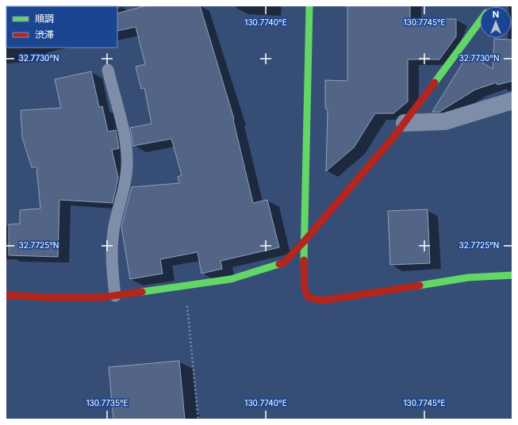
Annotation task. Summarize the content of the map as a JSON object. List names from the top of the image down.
{
  "legend": ["順調", "渋滞"],
  "north": "top",
  "coordinates": [
    "130.7740°E",
    "130.7745°E",
    "32.7730°N",
    "32.7725°N",
    "130.7735°E"
  ]
}
